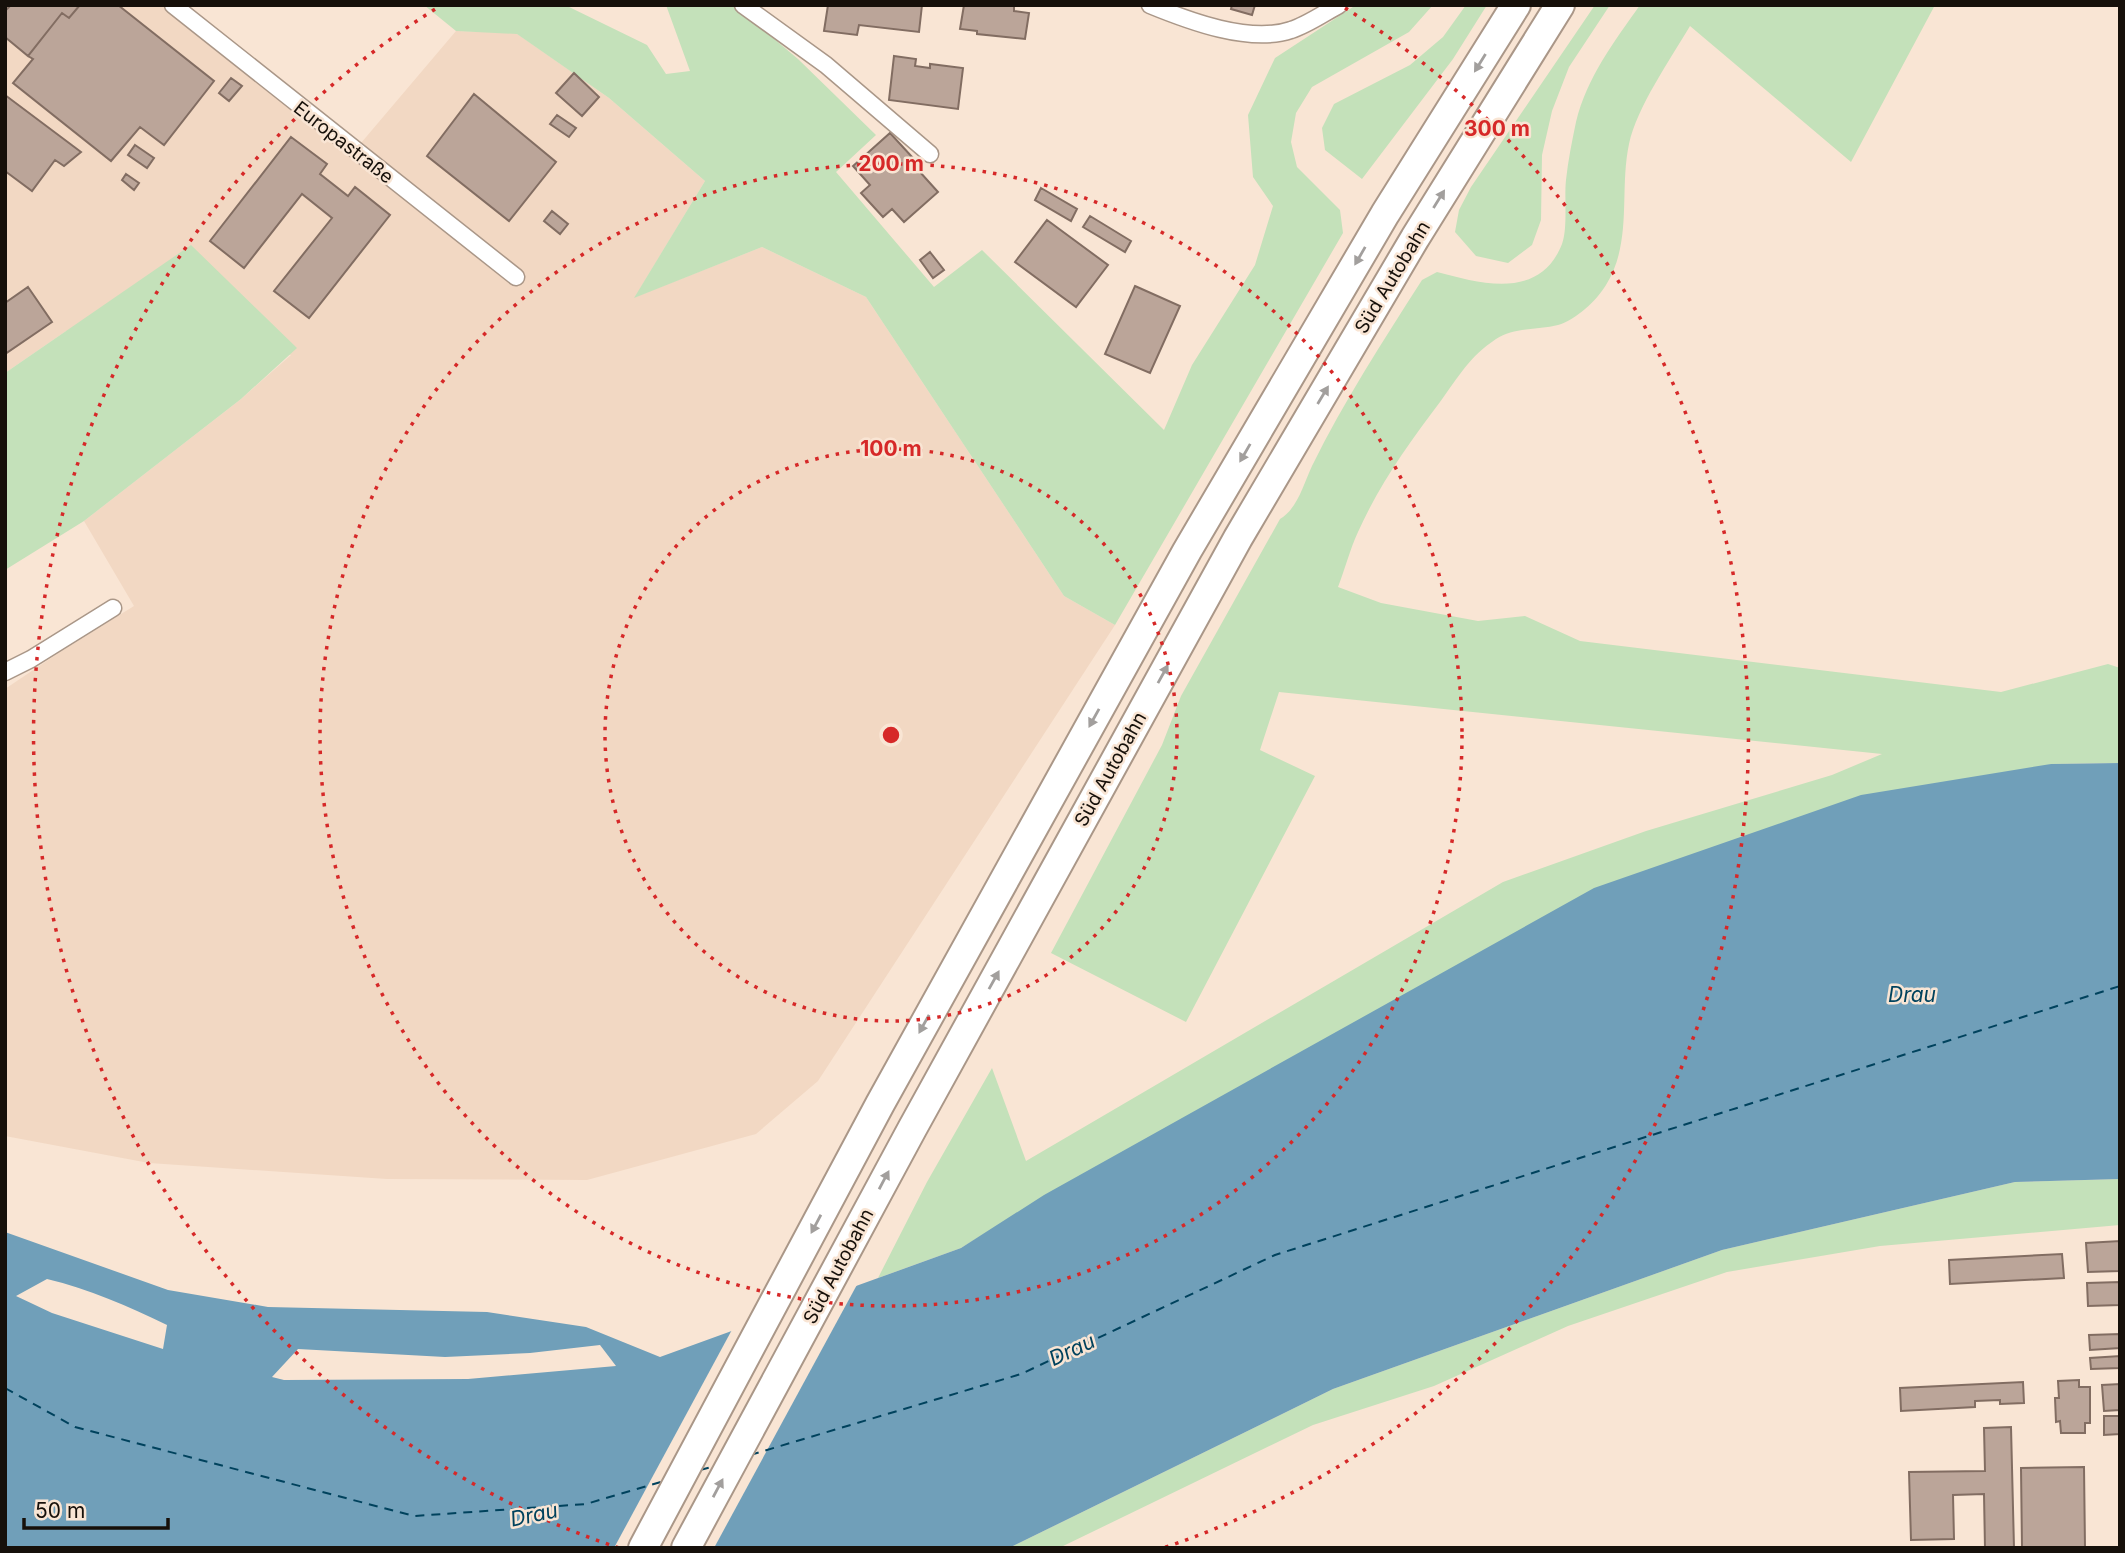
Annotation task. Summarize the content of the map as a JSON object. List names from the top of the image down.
{
  "streets": {
    "highway": ["Süd Autobahn"],
    "street": ["Europastraße"]
  },
  "water": ["Drau"],
  "scale_bar": "50 m",
  "rings": ["300 m", "200 m", "100 m"]
}
